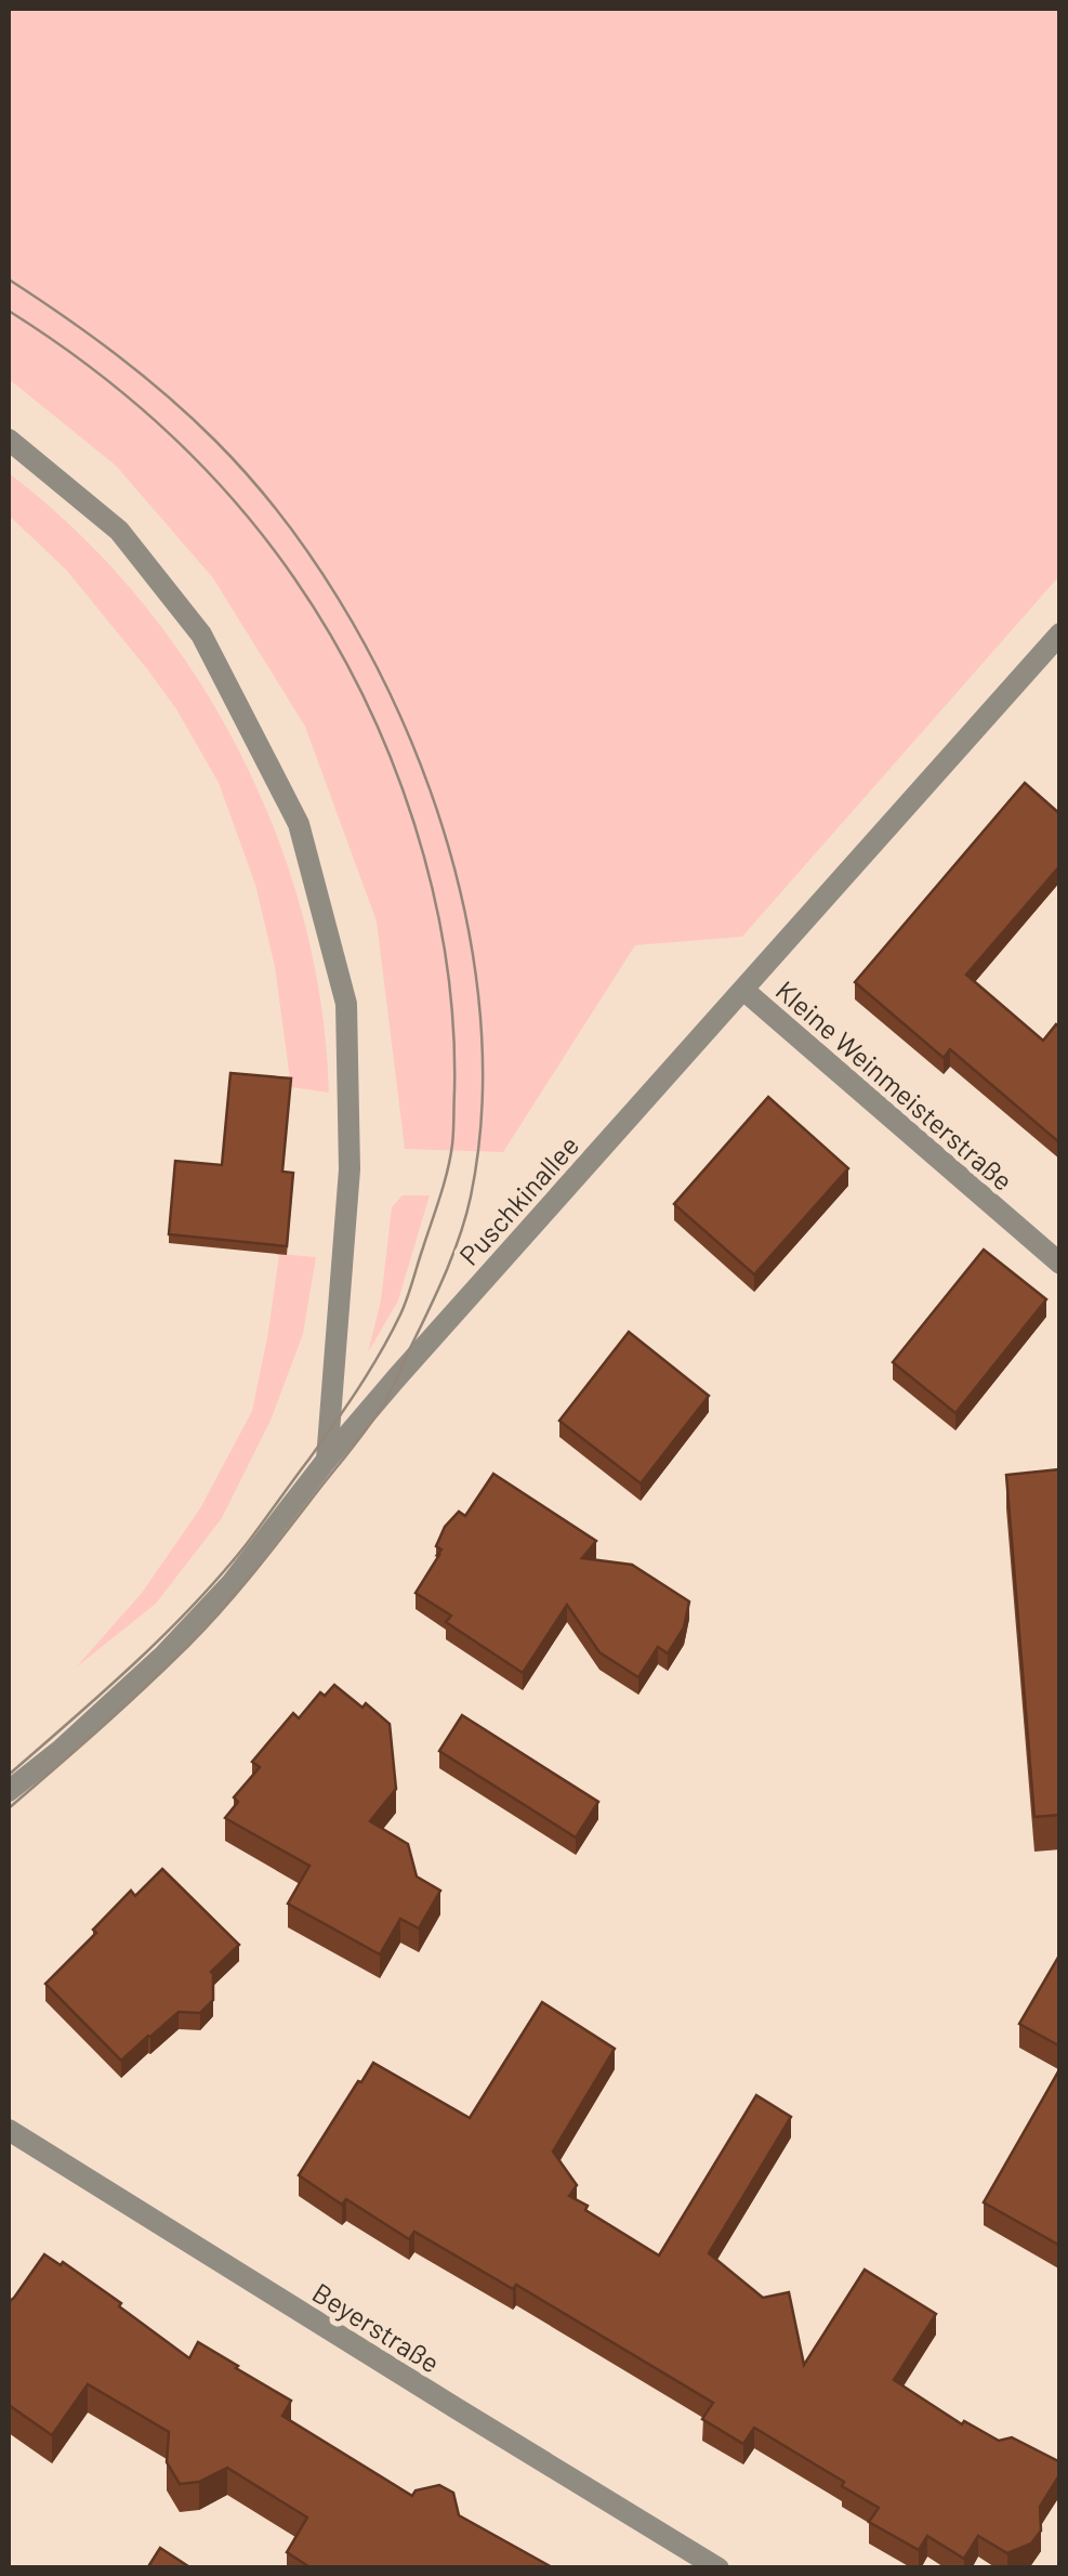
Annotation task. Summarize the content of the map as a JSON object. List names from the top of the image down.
{
  "streets": {
    "street": ["Kleine Weinmeisterstraße", "Puschkinallee", "Beyerstraße"]
  },
  "crossings": [
    ["Kleine Weinmeisterstraße", "Puschkinallee"]
  ]
}
